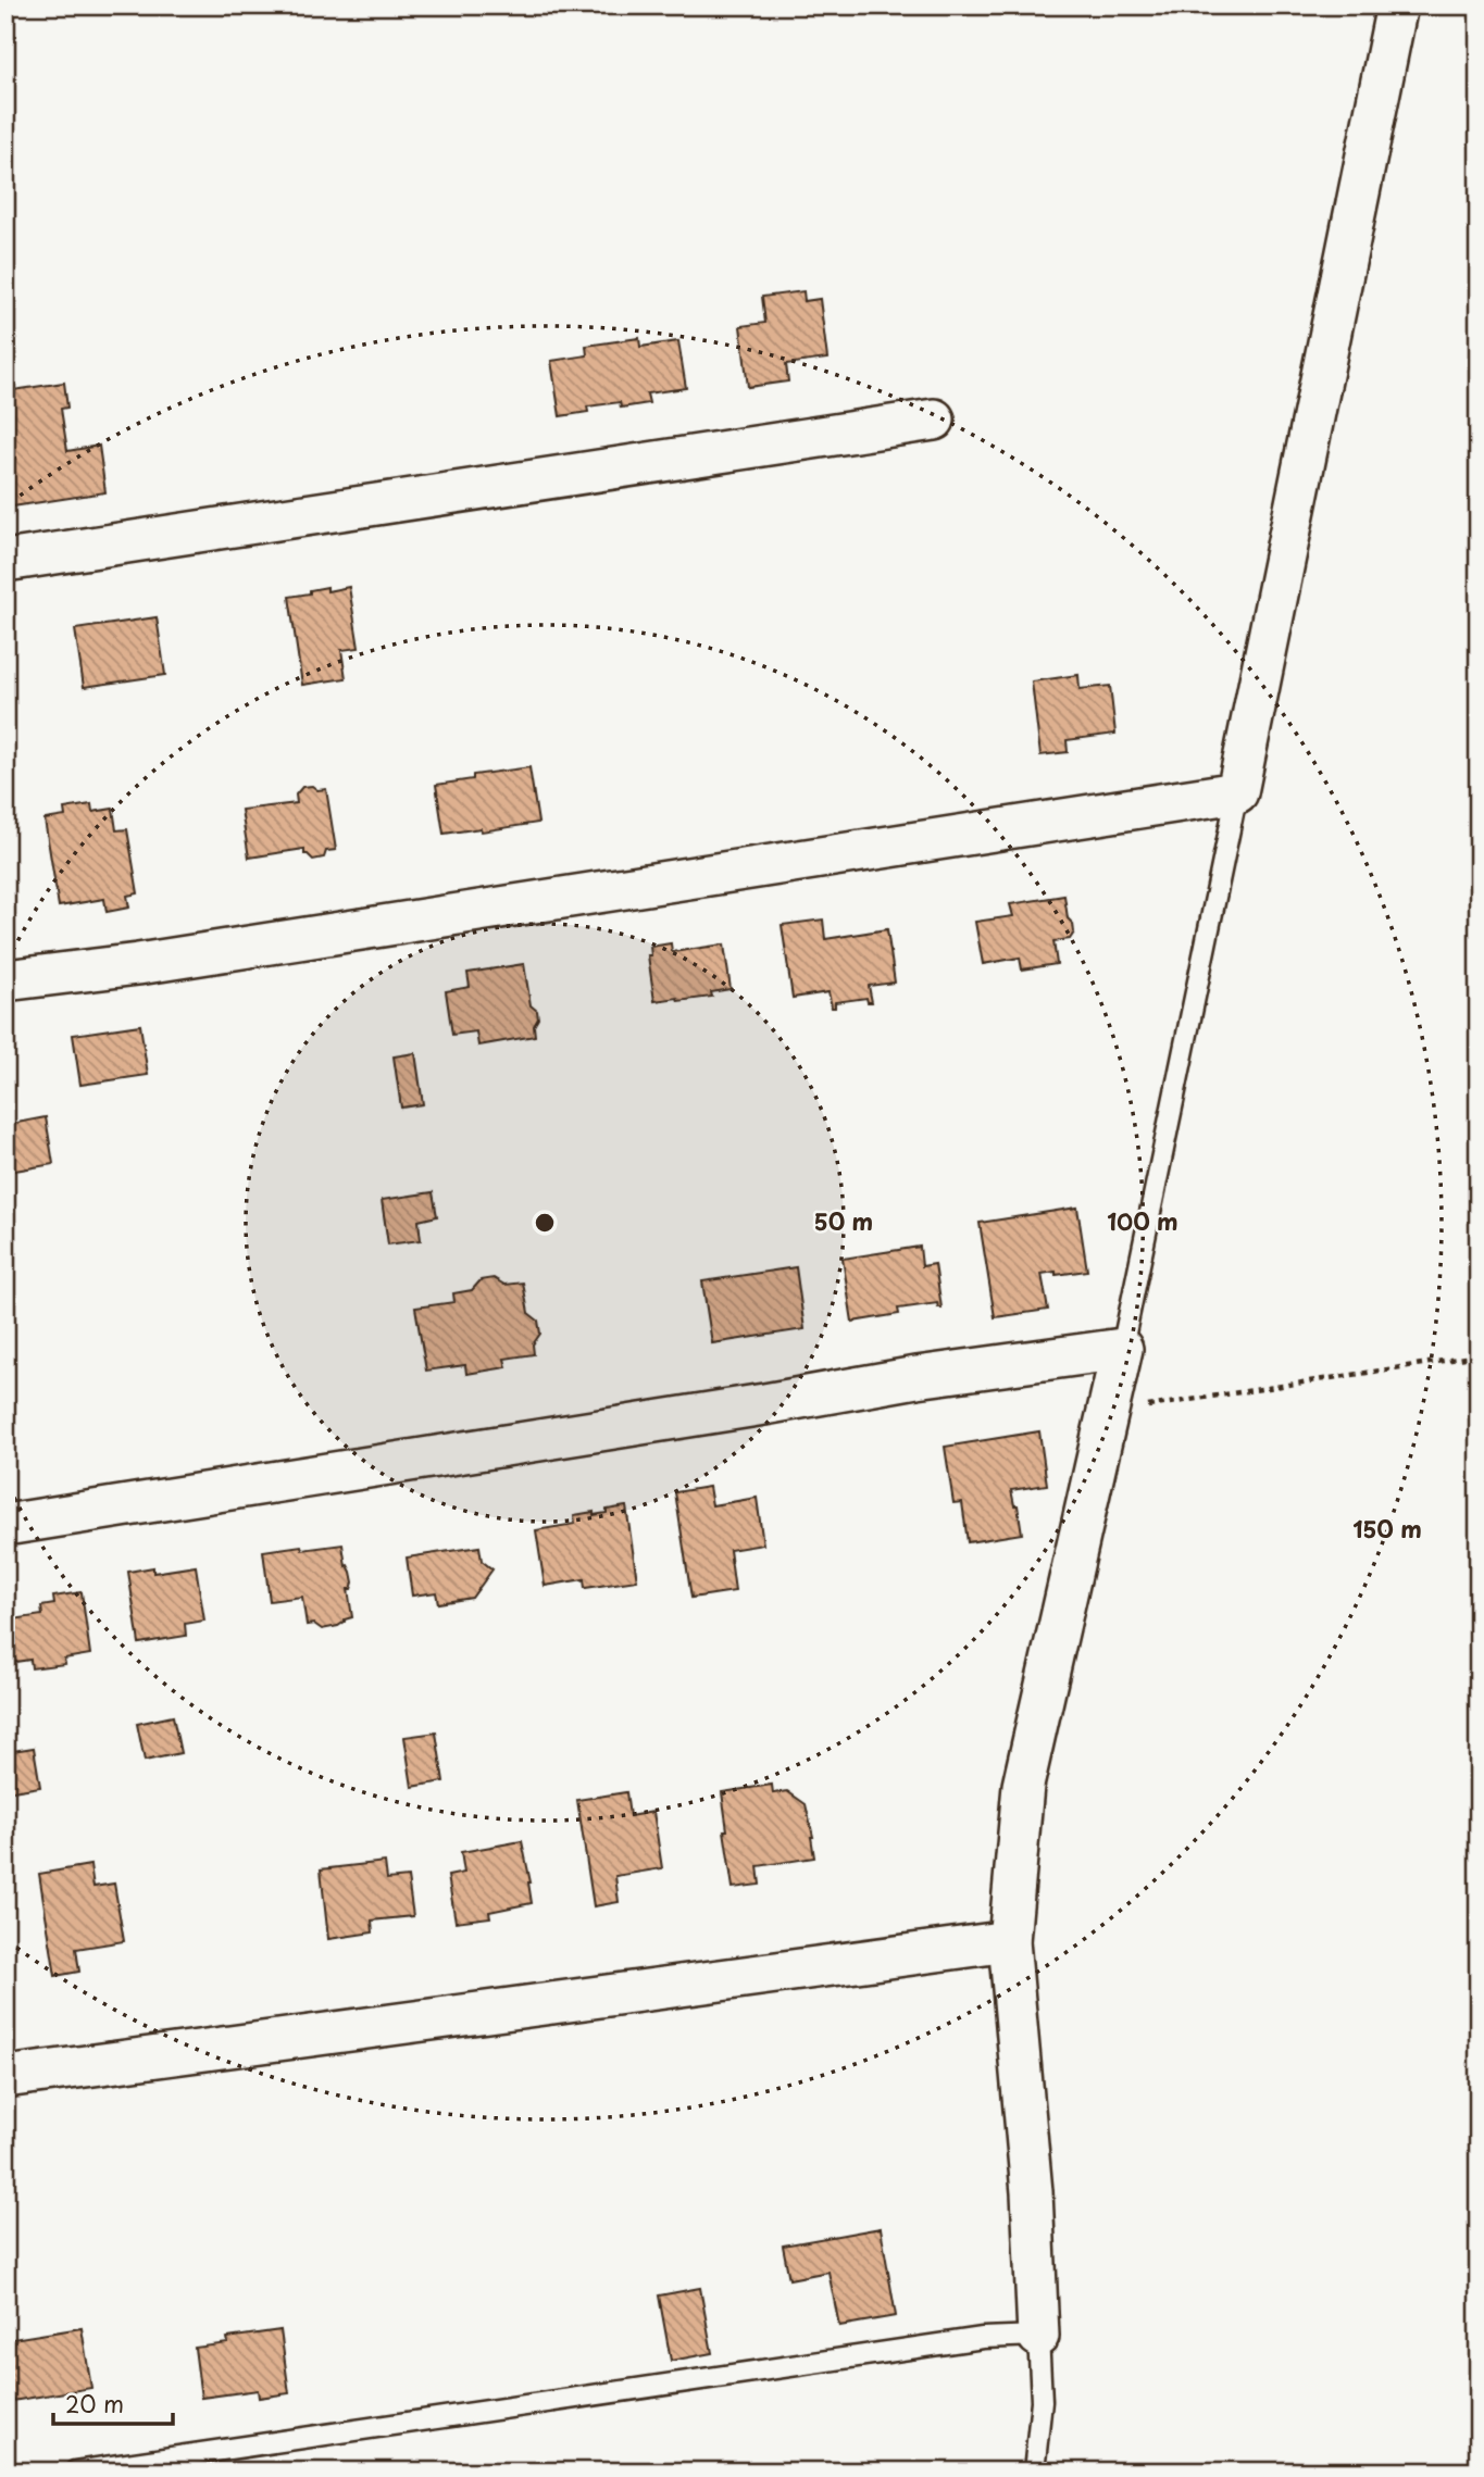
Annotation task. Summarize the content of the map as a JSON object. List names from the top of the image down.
{
  "scale_bar": "20 m",
  "rings": ["50 m", "100 m", "150 m"]
}
